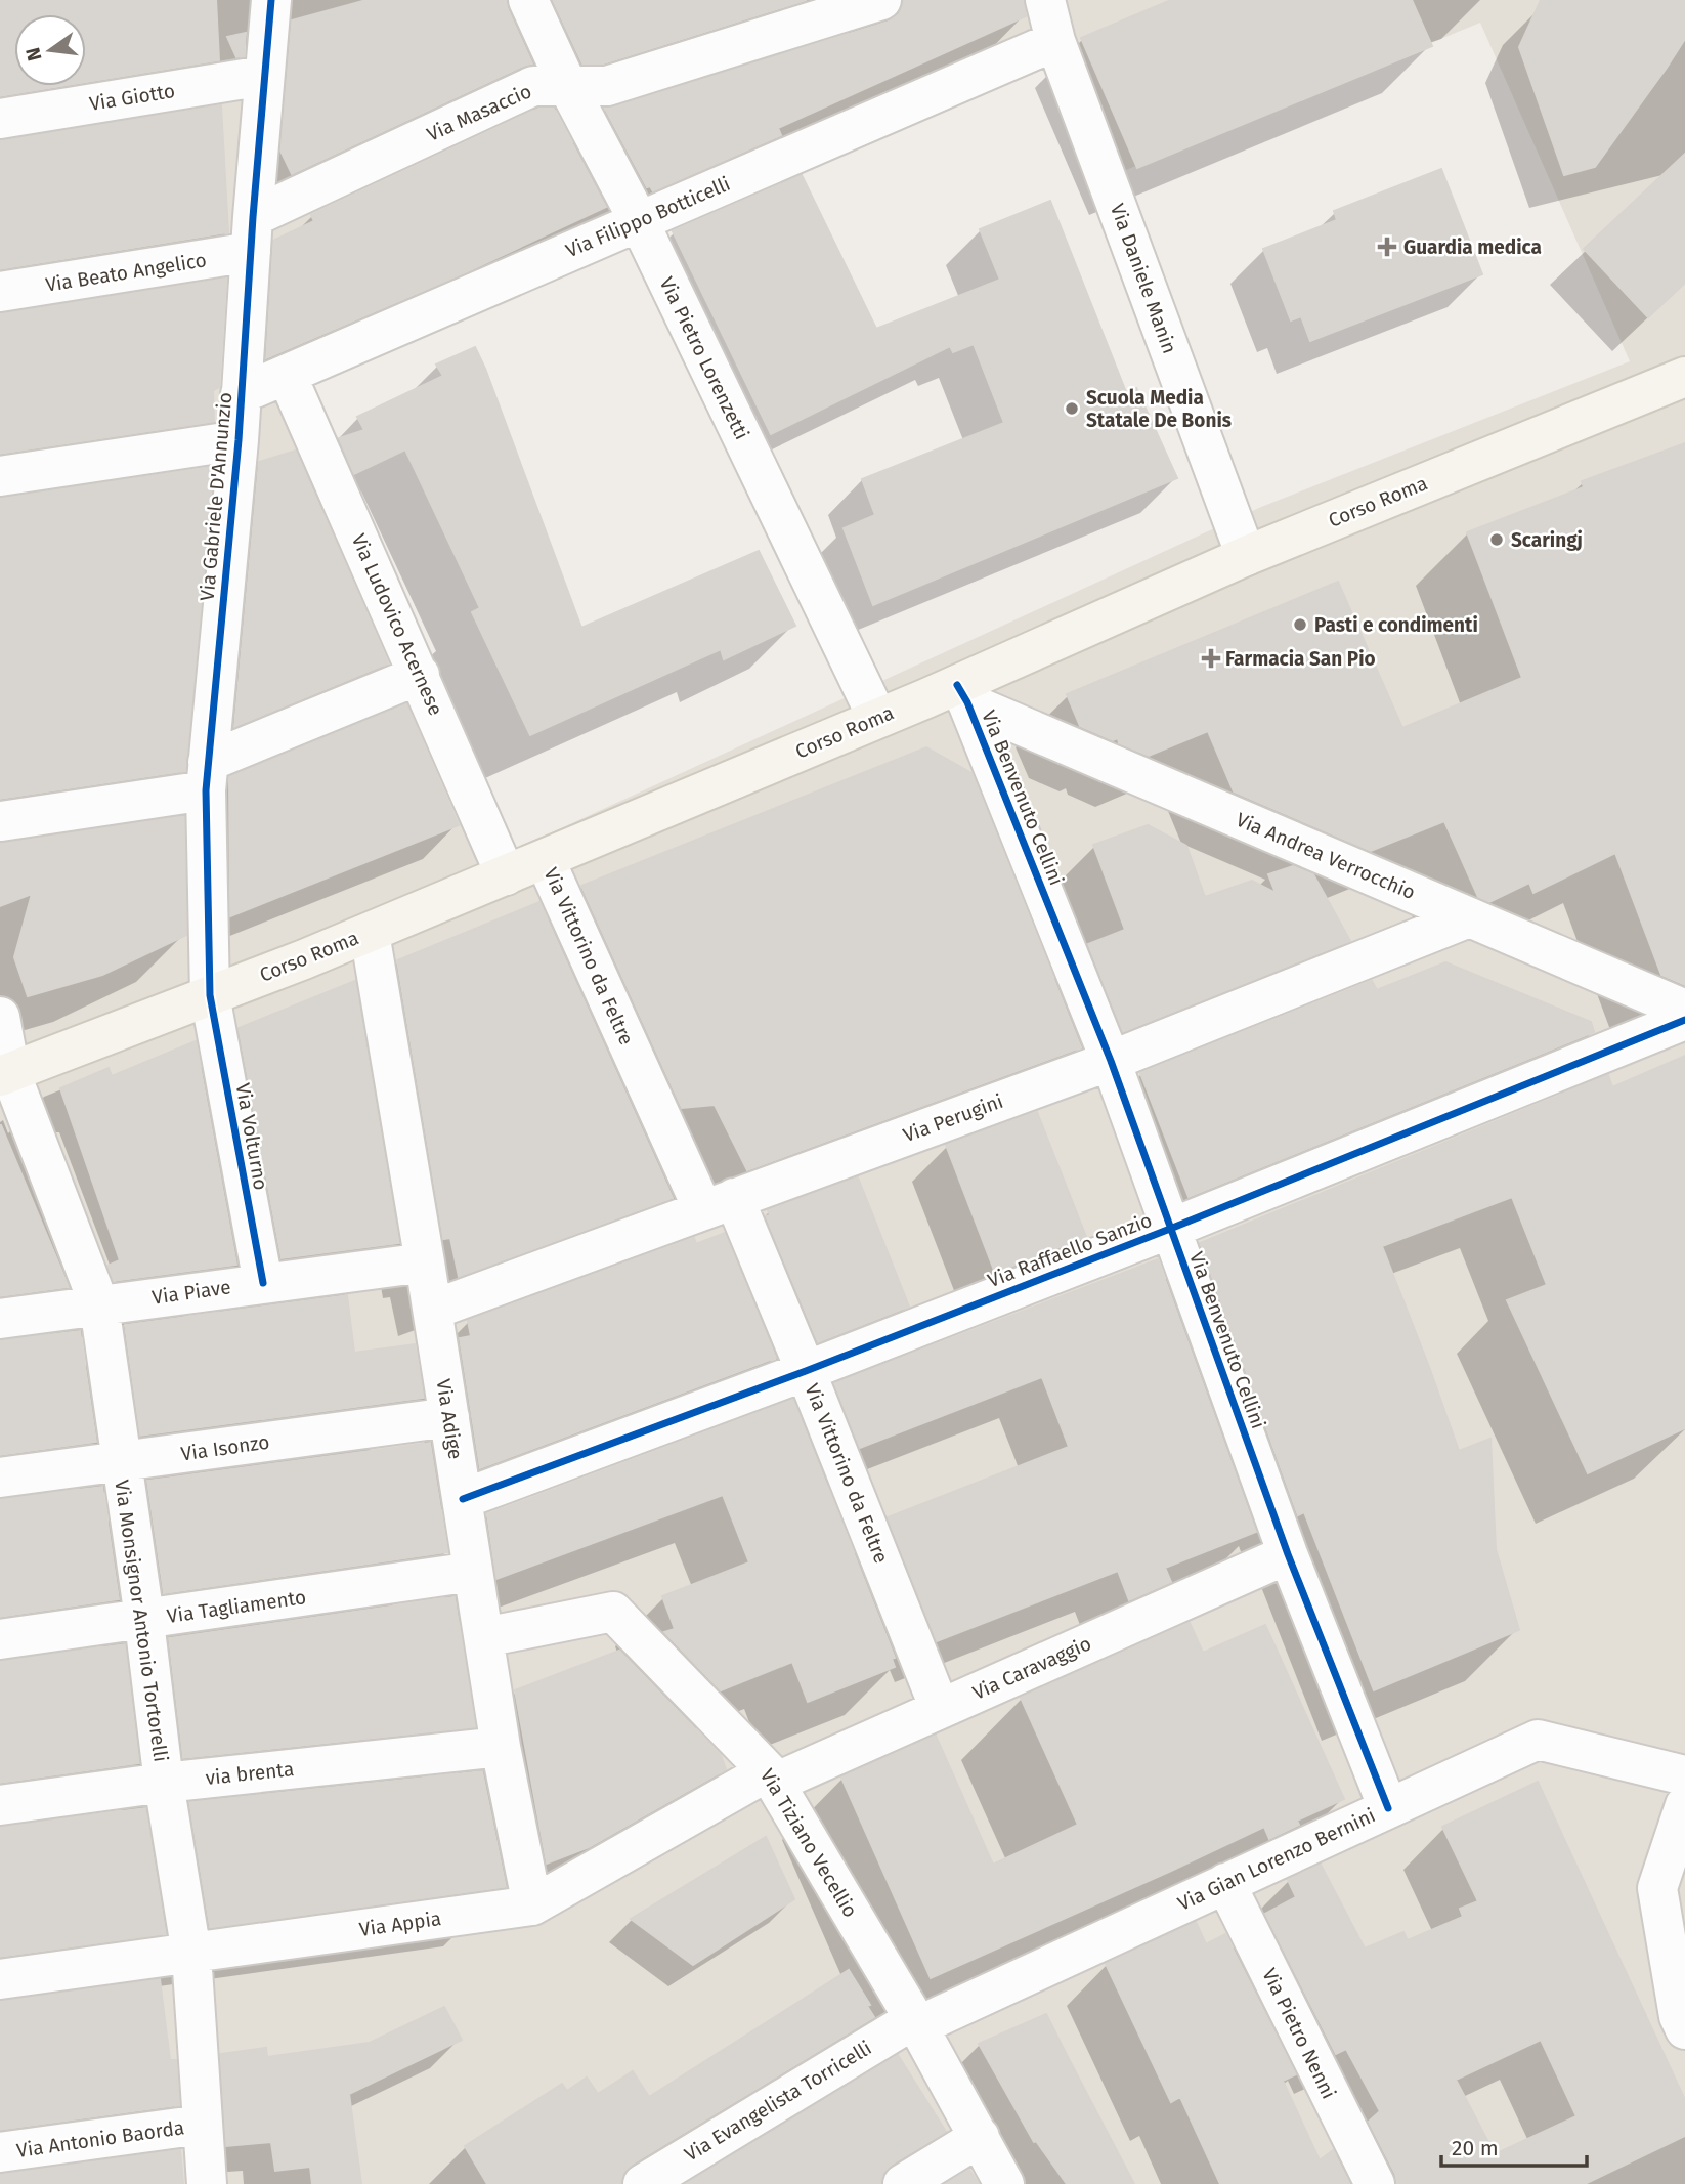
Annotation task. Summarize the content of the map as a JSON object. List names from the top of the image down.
{
  "streets": {
    "main road": ["Corso Roma"],
    "street": [
      "Via Giotto",
      "Via Masaccio",
      "Via Filippo Botticelli",
      "Via Beato Angelico",
      "Via Daniele Manin",
      "Via Pietro Lorenzetti",
      "Via Gabriele D'Annunzio",
      "Via Ludovico Acernese",
      "Via Benvenuto Cellini",
      "Via Andrea Verrocchio",
      "Via Vittorino da Feltre",
      "Via Perugini",
      "Via Volturno",
      "Via Raffaello Sanzio",
      "Via Piave",
      "Via Adige",
      "Via Isonzo",
      "Via Tagliamento",
      "Via Monsignor Antonio Tortorelli",
      "Via Caravaggio",
      "via brenta",
      "Via Tiziano Vecellio",
      "Via Gian Lorenzo Bernini",
      "Via Appia",
      "Via Pietro Nenni",
      "Via Evangelista Torricelli",
      "Via Antonio Baorda"
    ]
  },
  "crossings": [
    ["Via Giotto", "Via Gabriele D'Annunzio"],
    ["Via Masaccio", "Via Beato Angelico"],
    ["Via Masaccio", "Via Pietro Lorenzetti"],
    ["Via Masaccio", "Via Gabriele D'Annunzio"],
    ["Via Filippo Botticelli", "Via Daniele Manin"],
    ["Via Filippo Botticelli", "Via Pietro Lorenzetti"],
    ["Via Filippo Botticelli", "Via Gabriele D'Annunzio"],
    ["Via Filippo Botticelli", "Via Ludovico Acernese"],
    ["Via Beato Angelico", "Via Gabriele D'Annunzio"],
    ["Via Daniele Manin", "Corso Roma"],
    ["Via Pietro Lorenzetti", "Corso Roma"],
    ["Via Gabriele D'Annunzio", "Corso Roma"],
    ["Via Gabriele D'Annunzio", "Via Volturno"],
    ["Corso Roma", "Via Ludovico Acernese"],
    ["Corso Roma", "Via Benvenuto Cellini"],
    ["Corso Roma", "Via Andrea Verrocchio"],
    ["Corso Roma", "Via Vittorino da Feltre"],
    ["Corso Roma", "Via Volturno"],
    ["Corso Roma", "Via Adige"],
    ["Corso Roma", "Via Monsignor Antonio Tortorelli"],
    ["Via Benvenuto Cellini", "Via Andrea Verrocchio"],
    ["Via Benvenuto Cellini", "Via Perugini"],
    ["Via Benvenuto Cellini", "Via Raffaello Sanzio"],
    ["Via Benvenuto Cellini", "Via Caravaggio"],
    ["Via Benvenuto Cellini", "Via Gian Lorenzo Bernini"],
    ["Via Andrea Verrocchio", "Via Perugini"],
    ["Via Vittorino da Feltre", "Via Perugini"],
    ["Via Vittorino da Feltre", "Via Raffaello Sanzio"],
    ["Via Vittorino da Feltre", "Via Caravaggio"],
    ["Via Perugini", "Via Adige"],
    ["Via Volturno", "Via Piave"],
    ["Via Raffaello Sanzio", "Via Adige"],
    ["Via Piave", "Via Adige"],
    ["Via Piave", "Via Monsignor Antonio Tortorelli"],
    ["Via Adige", "Via Isonzo"],
    ["Via Adige", "Via Tagliamento"],
    ["Via Adige", "via brenta"],
    ["Via Adige", "Via Tiziano Vecellio"],
    ["Via Adige", "Via Appia"],
    ["Via Isonzo", "Via Monsignor Antonio Tortorelli"],
    ["Via Tagliamento", "Via Monsignor Antonio Tortorelli"],
    ["Via Monsignor Antonio Tortorelli", "via brenta"],
    ["Via Monsignor Antonio Tortorelli", "Via Appia"],
    ["Via Monsignor Antonio Tortorelli", "Via Antonio Baorda"],
    ["Via Caravaggio", "Via Tiziano Vecellio"],
    ["Via Caravaggio", "Via Appia"],
    ["Via Tiziano Vecellio", "Via Gian Lorenzo Bernini"],
    ["Via Tiziano Vecellio", "Via Appia"],
    ["Via Tiziano Vecellio", "Via Evangelista Torricelli"],
    ["Via Gian Lorenzo Bernini", "Via Pietro Nenni"],
    ["Via Gian Lorenzo Bernini", "Via Evangelista Torricelli"]
  ],
  "places": {
    "health": ["Guardia medica", "Farmacia San Pio"],
    "other": ["Scuola Media Statale De Bonis", "Scaringj", "Pasti e condimenti"]
  },
  "scale_bar": "20 m",
  "north": "left"
}
